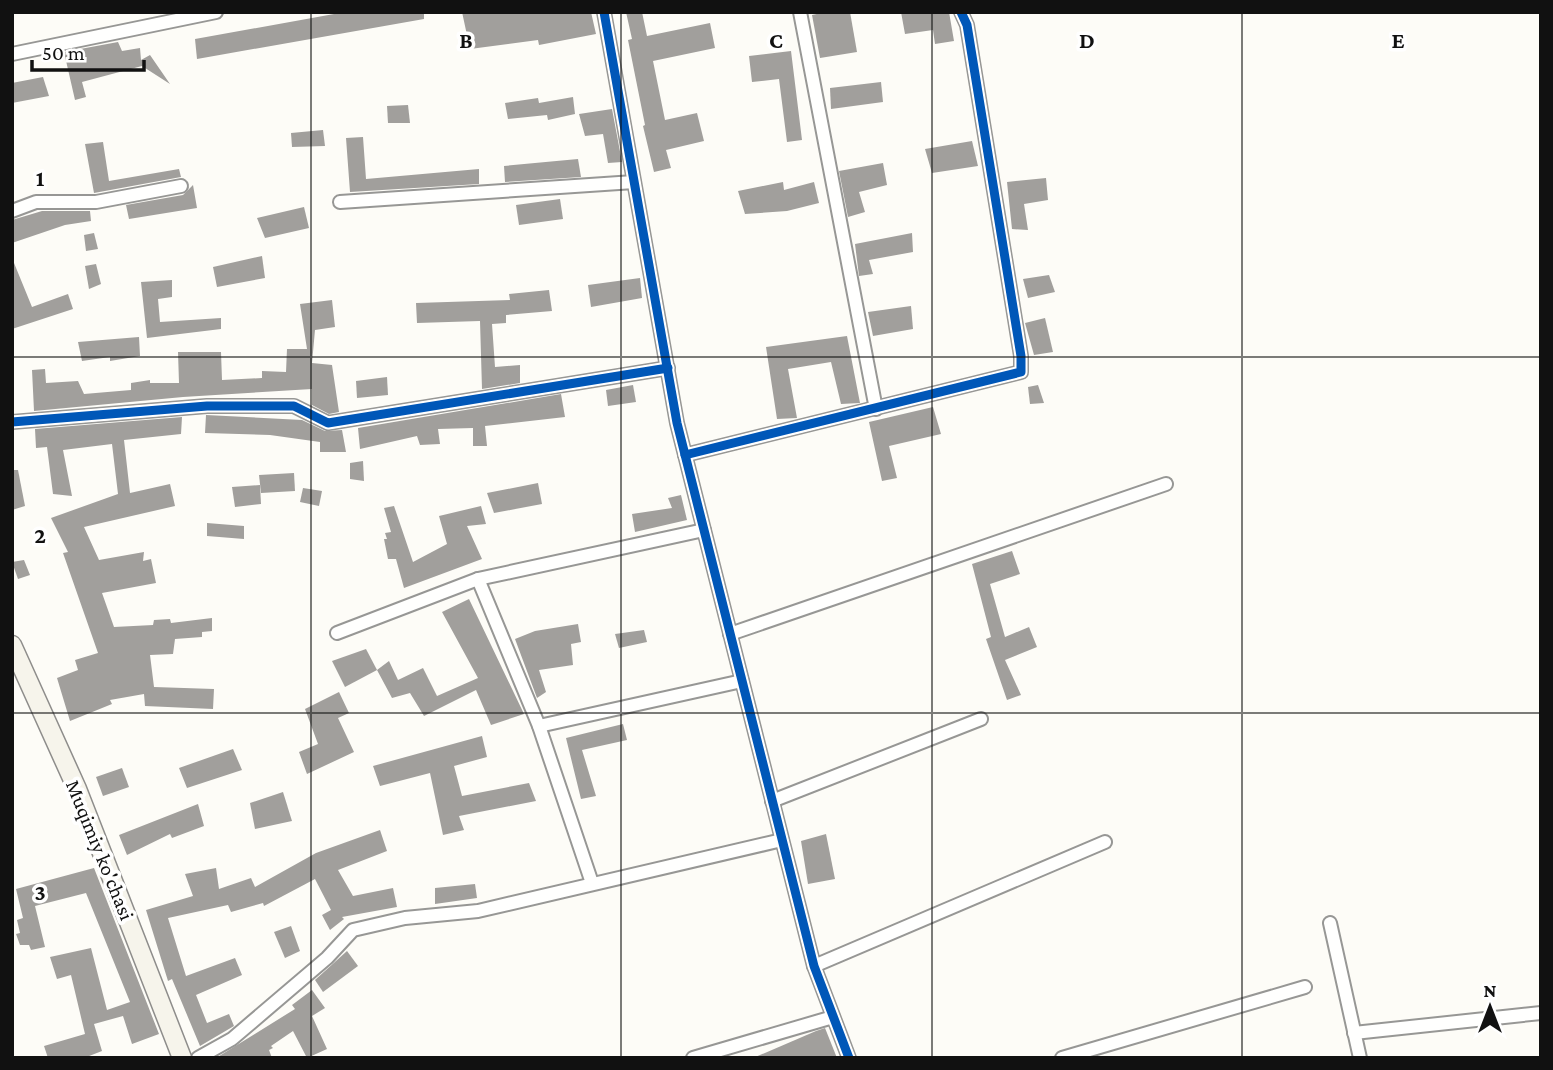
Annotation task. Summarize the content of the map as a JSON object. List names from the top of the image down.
{
  "streets": {
    "street": ["Muqimiy ko'chasi"]
  },
  "scale_bar": "50 m",
  "north": "top",
  "grid": {
    "columns": [
      "B",
      "C",
      "D",
      "E"
    ],
    "rows": ["1", "2", "3"]
  }
}
